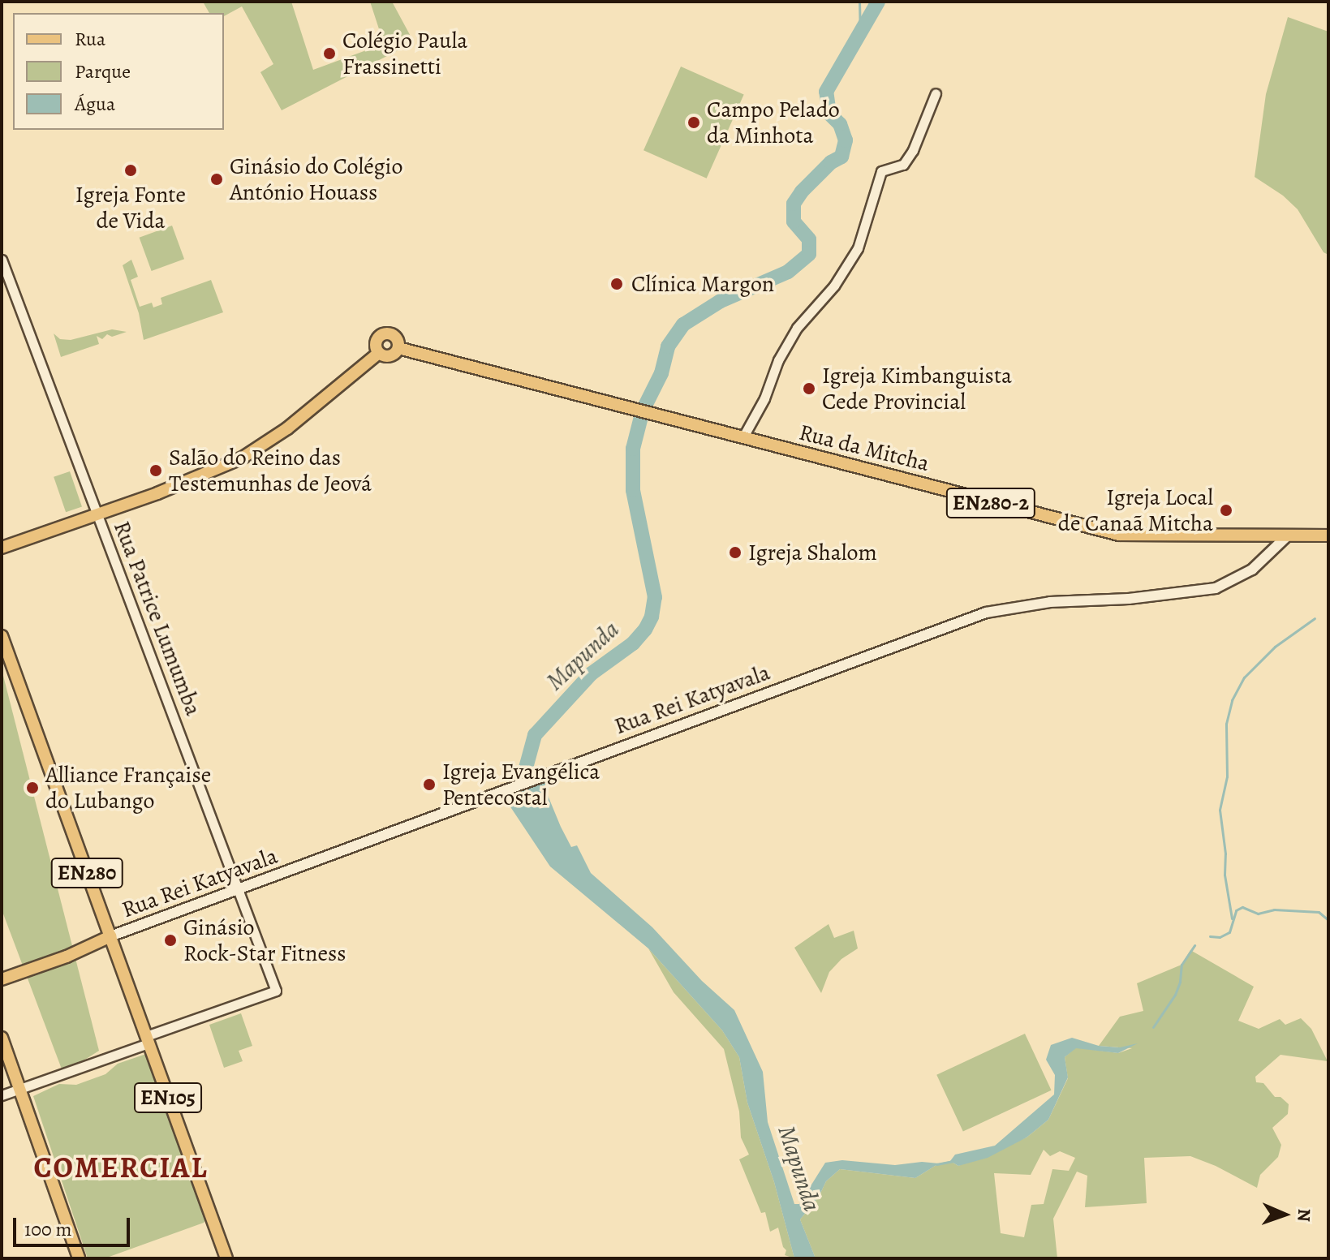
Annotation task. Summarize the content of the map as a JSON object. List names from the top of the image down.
{
  "streets": {
    "main road": [
      "Rua da Mitcha",
      "EN280-2",
      "Rua Rei Katyavala",
      "EN280",
      "EN105"
    ],
    "street": ["Rua Patrice Lumumba"]
  },
  "crossings": [
    ["Rua da Mitcha", "Rua Rei Katyavala"],
    ["Rua Patrice Lumumba", "Rua Rei Katyavala"],
    ["Rua Patrice Lumumba", "EN105"],
    ["Rua Rei Katyavala", "EN280"],
    ["Rua Rei Katyavala", "EN105"],
    ["EN280", "EN105"]
  ],
  "districts": ["COMERCIAL"],
  "water": ["Mapunda"],
  "places": [
    "Colégio Paula Frassinetti",
    "Campo Pelado da Minhota",
    "Igreja Fonte de Vida",
    "Ginásio do Colégio António Houass",
    "Clínica Margon",
    "Igreja Kimbanguista Cede Provincial",
    "Salão do Reino das Testemunhas de Jeová",
    "Igreja Local de Canaã Mitcha",
    "Igreja Shalom",
    "Igreja Evangélica Pentecostal",
    "Alliance Française do Lubango",
    "Ginásio Rock-Star Fitness"
  ],
  "legend": ["Rua", "Parque", "Água"],
  "scale_bar": "100 m",
  "north": "right"
}
